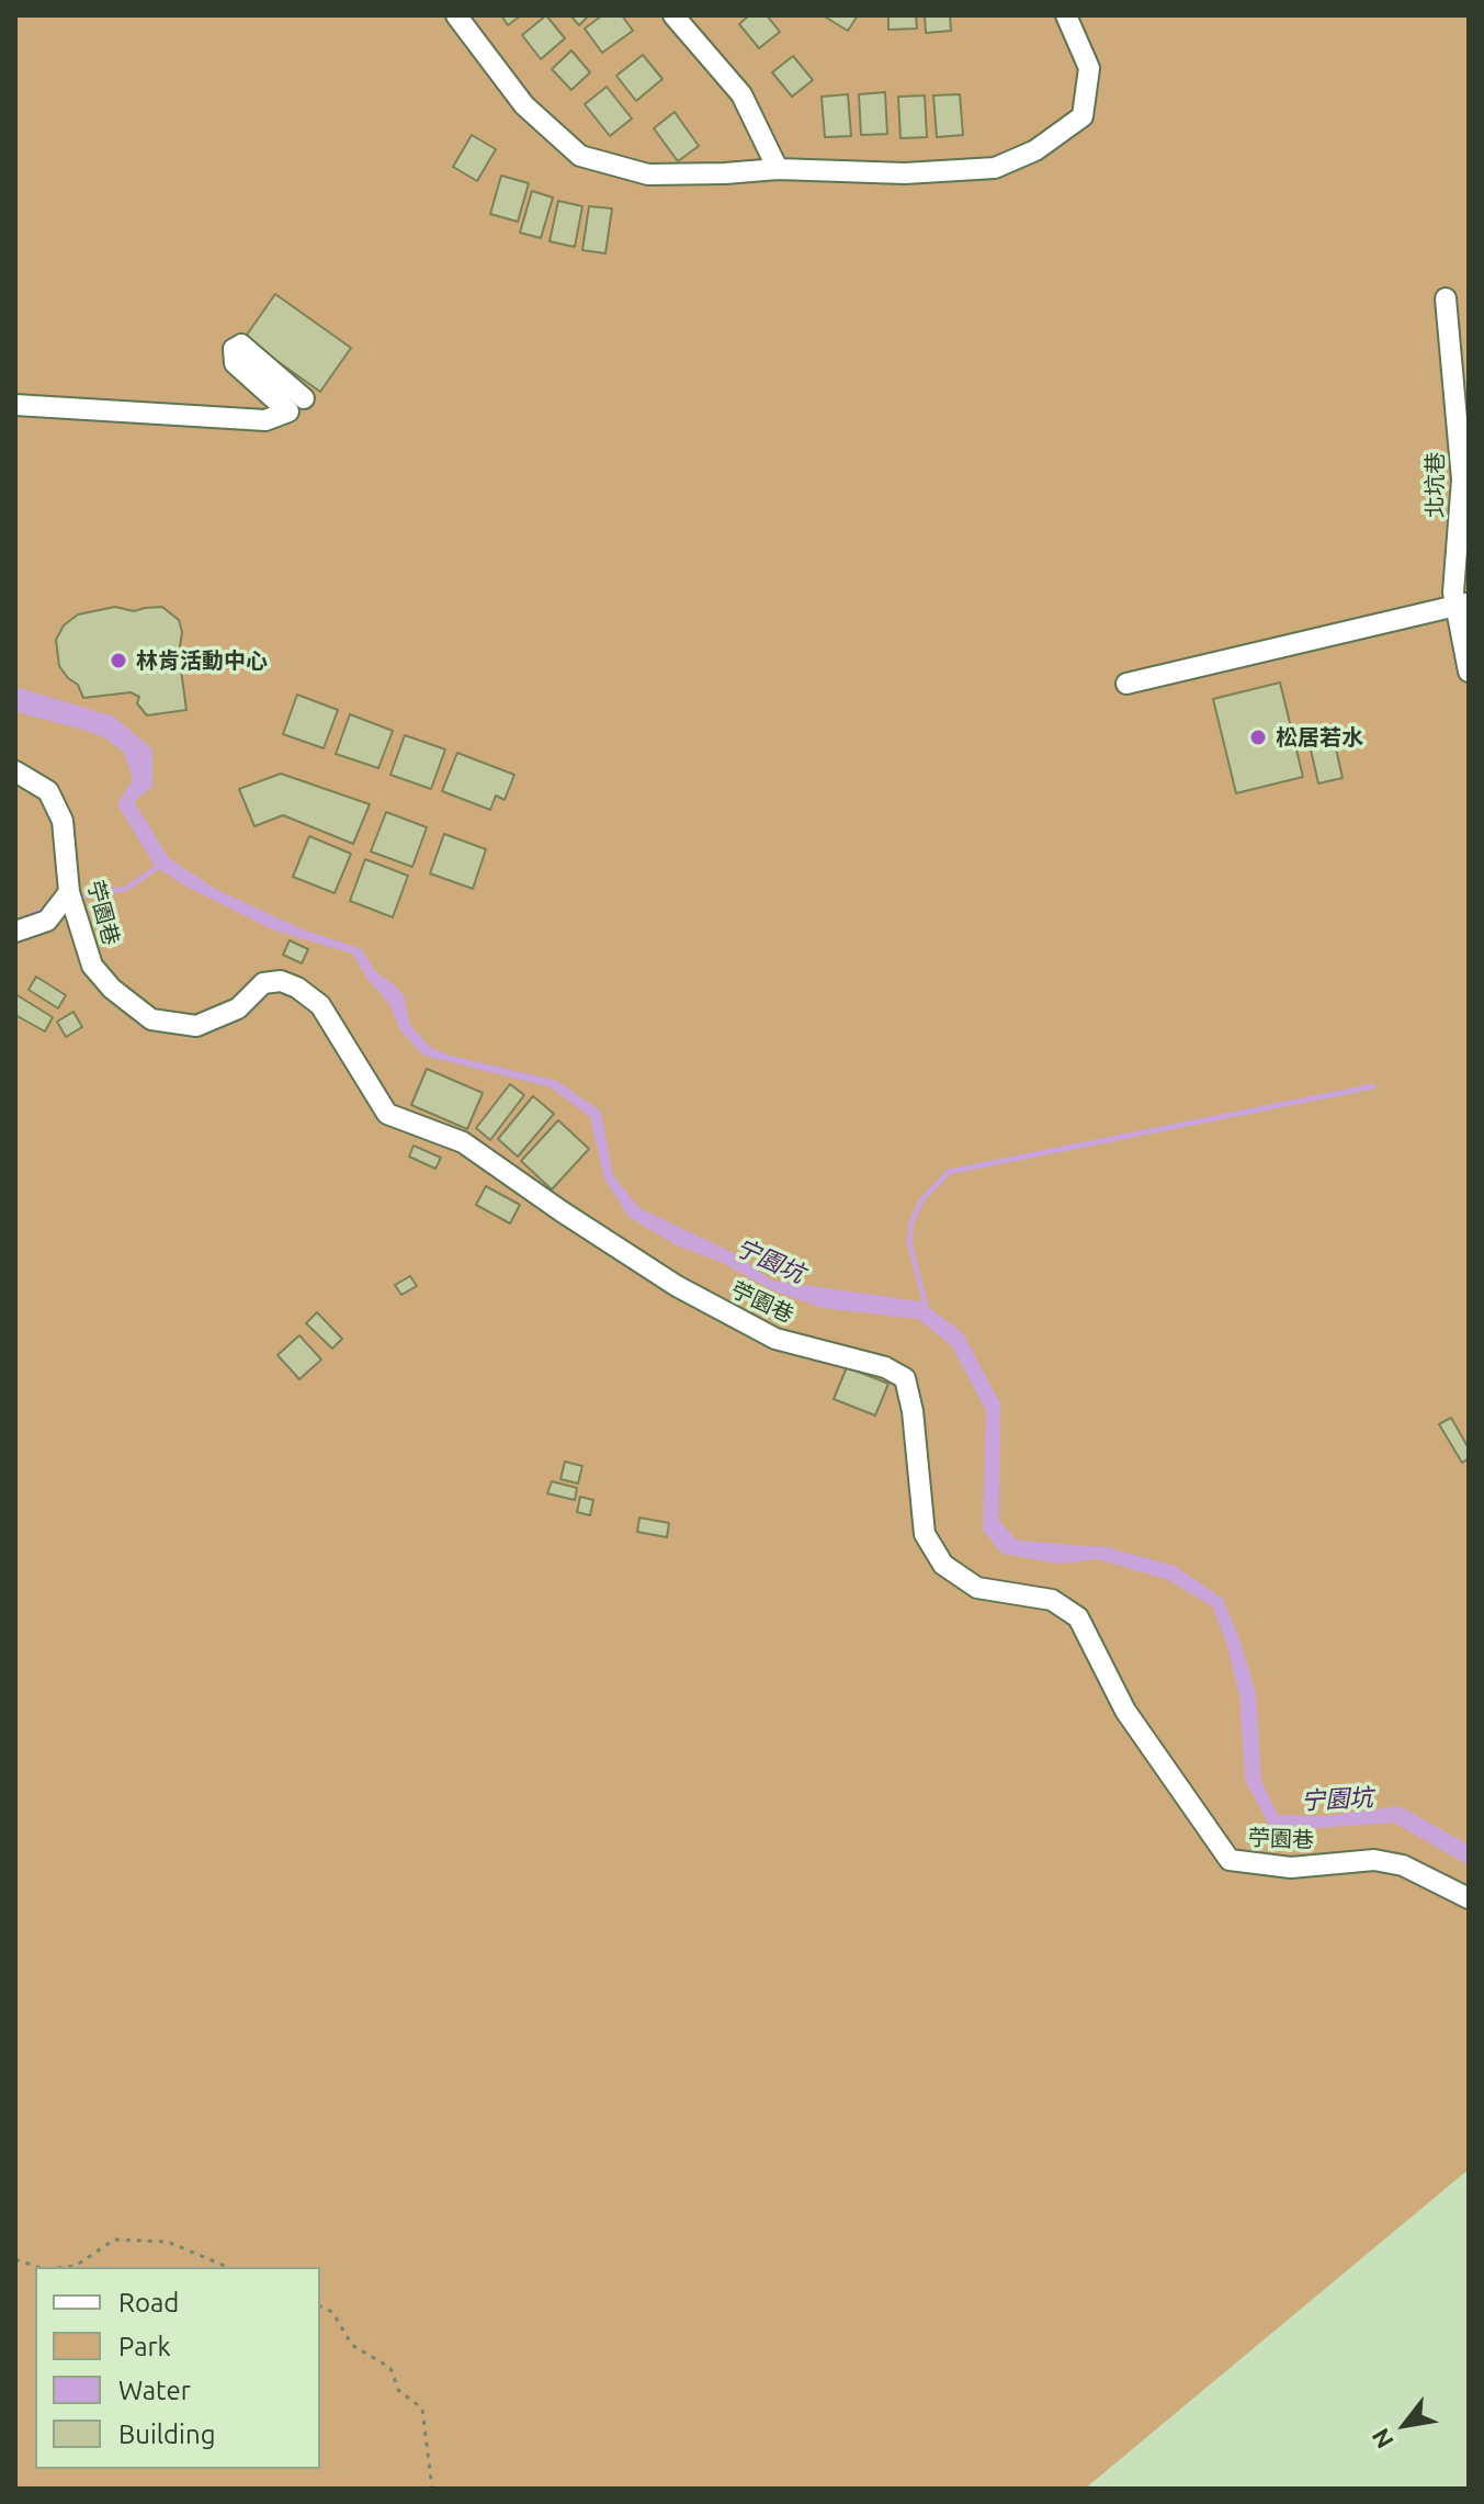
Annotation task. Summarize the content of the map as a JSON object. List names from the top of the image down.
{
  "streets": {
    "street": ["北坑巷", "苧園巷"]
  },
  "water": ["宁園坑"],
  "places": ["林肯活動中心", "松居若水"],
  "legend": [
    "Road",
    "Park",
    "Water",
    "Building"
  ],
  "north": "bottom left"
}
